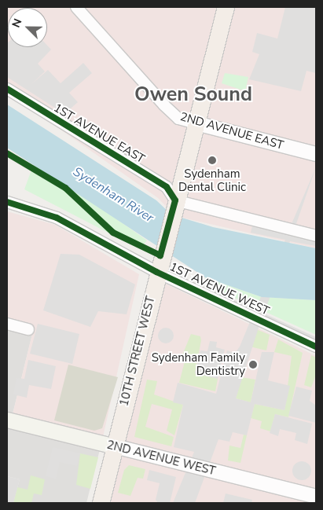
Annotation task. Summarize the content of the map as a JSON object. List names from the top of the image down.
{
  "streets": {
    "main road": ["10TH STREET WEST", "2ND AVENUE WEST"],
    "street": ["2ND AVENUE EAST", "1ST AVENUE EAST", "1ST AVENUE WEST"]
  },
  "crossings": [
    ["2ND AVENUE EAST", "10TH STREET WEST"],
    ["1ST AVENUE EAST", "10TH STREET WEST"],
    ["1ST AVENUE WEST", "10TH STREET WEST"],
    ["10TH STREET WEST", "2ND AVENUE WEST"]
  ],
  "districts": ["Owen Sound"],
  "water": ["Sydenham River"],
  "places": ["Sydenham Dental Clinic", "Sydenham Family Dentistry"],
  "north": "top left"
}
